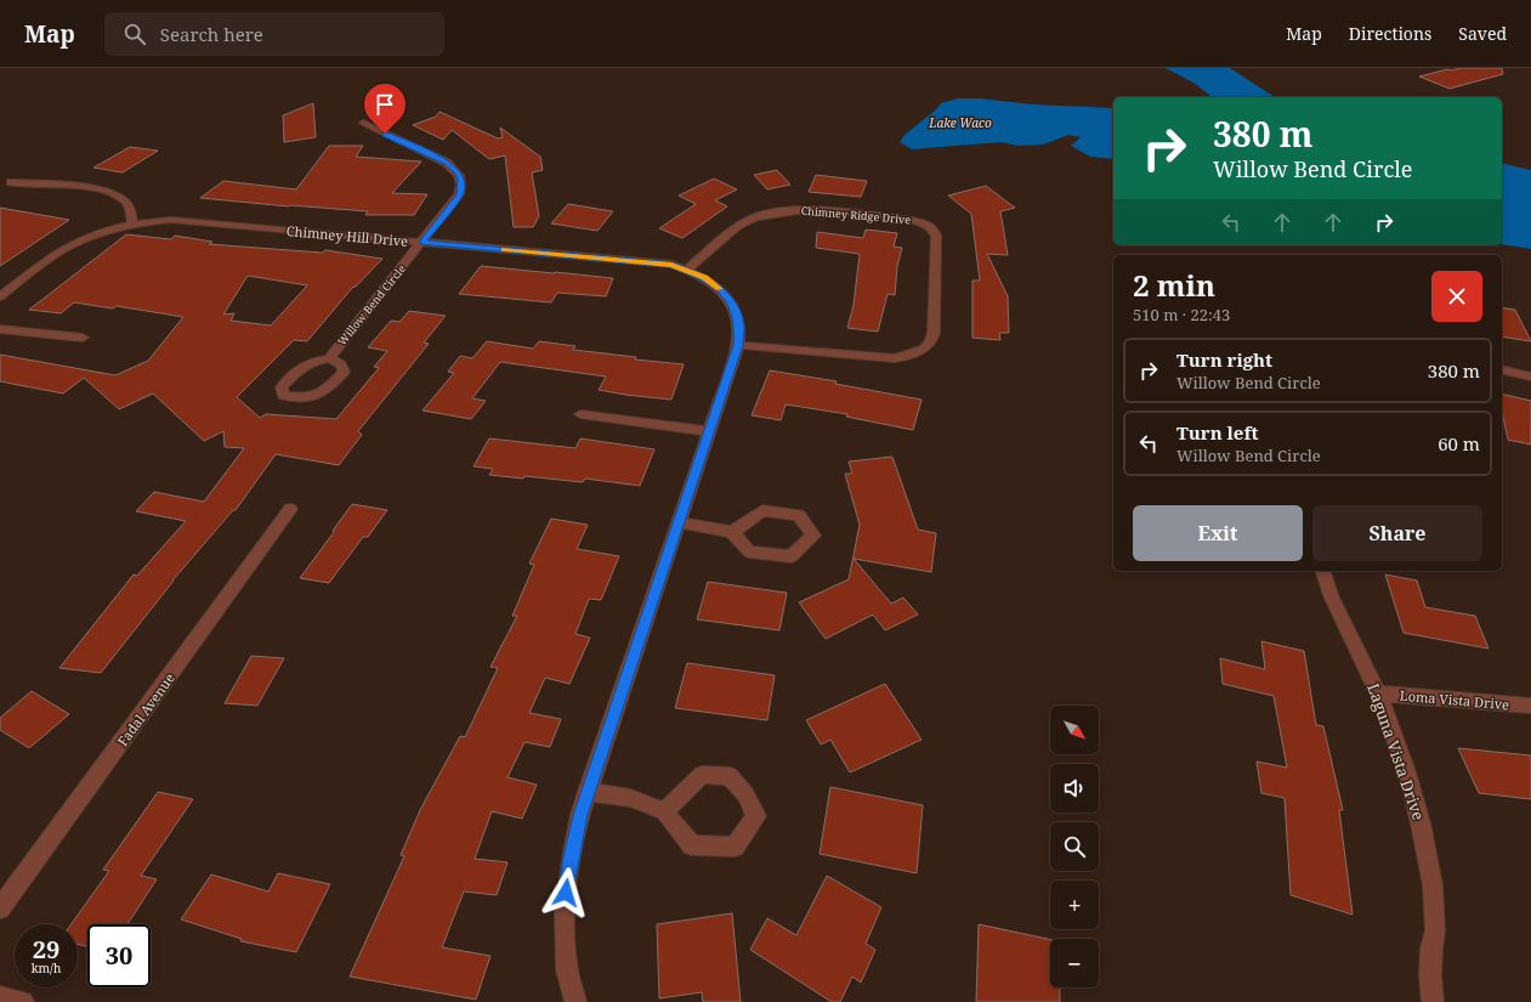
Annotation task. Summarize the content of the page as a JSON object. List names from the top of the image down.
{
  "streets": {
    "street": [
      "Chimney Ridge Drive",
      "Chimney Hill Drive",
      "Willow Bend Circle",
      "Loma Vista Drive",
      "Fadal Avenue",
      "Laguna Vista Drive"
    ]
  },
  "crossings": [
    ["Chimney Ridge Drive", "Chimney Hill Drive"],
    ["Chimney Hill Drive", "Willow Bend Circle"],
    ["Loma Vista Drive", "Laguna Vista Drive"]
  ],
  "water": ["Lake Waco"],
  "north": "bottom right",
  "page": {
    "header": "Map",
    "search": "Search here",
    "nav": ["Map", "Directions", "Saved"],
    "turn": ["380 m", "Willow Bend Circle"],
    "heading": ["2 min", "510 m · 22:43"],
    "list": [
      {
        "name": "Turn right",
        "note": "Willow Bend Circle",
        "value": "380 m"
      },
      {
        "name": "Turn left",
        "note": "Willow Bend Circle",
        "value": "60 m"
      }
    ],
    "buttons": ["Exit", "Share"],
    "map_buttons": ["+", "−"],
    "speed": "29 km/h",
    "limit": "30"
  }
}
